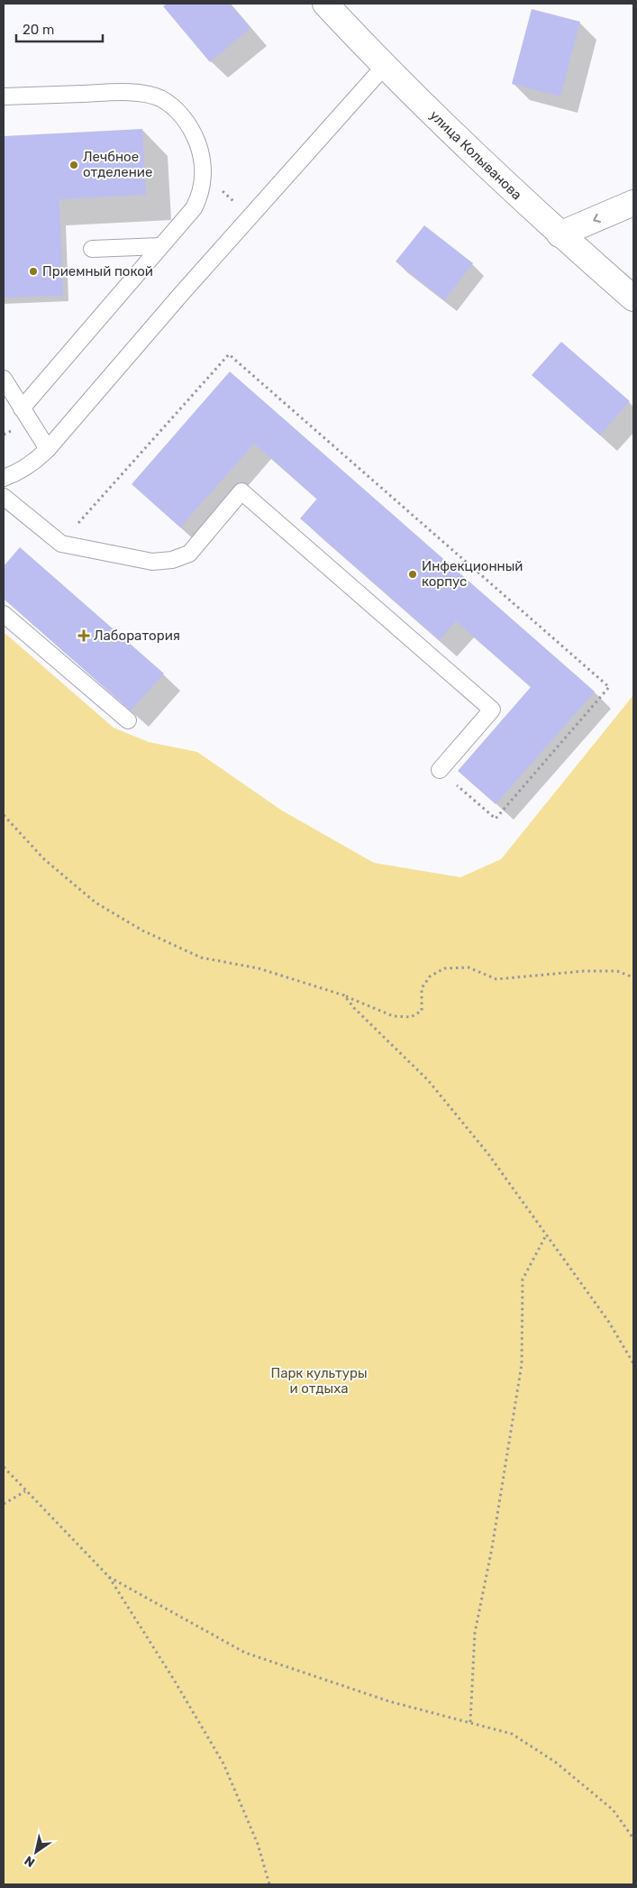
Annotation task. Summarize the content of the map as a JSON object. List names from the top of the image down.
{
  "streets": {
    "street": ["улица Колыванова"]
  },
  "parks": ["Парк культуры и отдыха"],
  "places": {
    "other": ["Лечбное отделение", "Приемный покой", "Инфекционный корпус"],
    "health": ["Лаборатория"]
  },
  "scale_bar": "20 m",
  "north": "bottom left"
}
